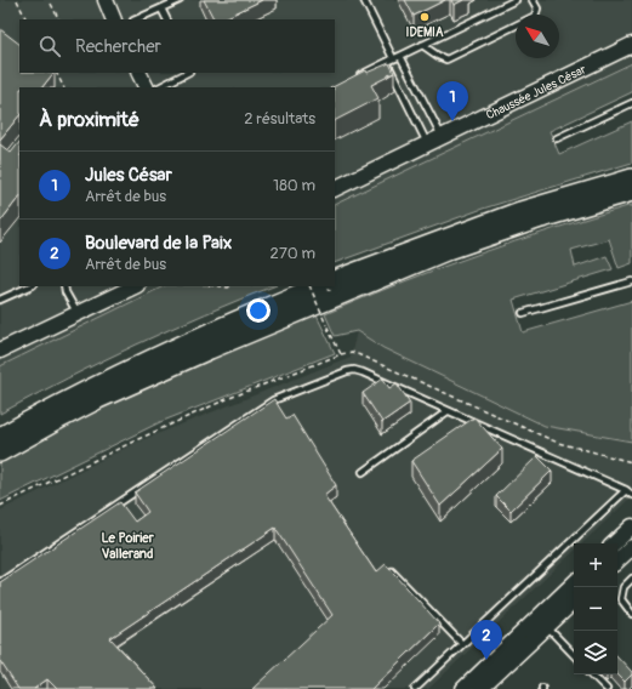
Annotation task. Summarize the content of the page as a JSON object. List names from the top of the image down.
{
  "streets": {
    "main road": ["Chaussée Jules César"]
  },
  "districts": ["Le Poirier Vallerand"],
  "places": ["IDEMIA"],
  "north": "top left",
  "page": {
    "search": "Rechercher",
    "pins": ["1", "2"],
    "heading": ["À proximité", "2 résultats"],
    "list": [
      {
        "mark": "1",
        "name": "Jules César",
        "note": "Arrêt de bus",
        "value": "180 m"
      },
      {
        "mark": "2",
        "name": "Boulevard de la Paix",
        "note": "Arrêt de bus",
        "value": "270 m"
      }
    ],
    "map_buttons": ["+", "−"]
  }
}
